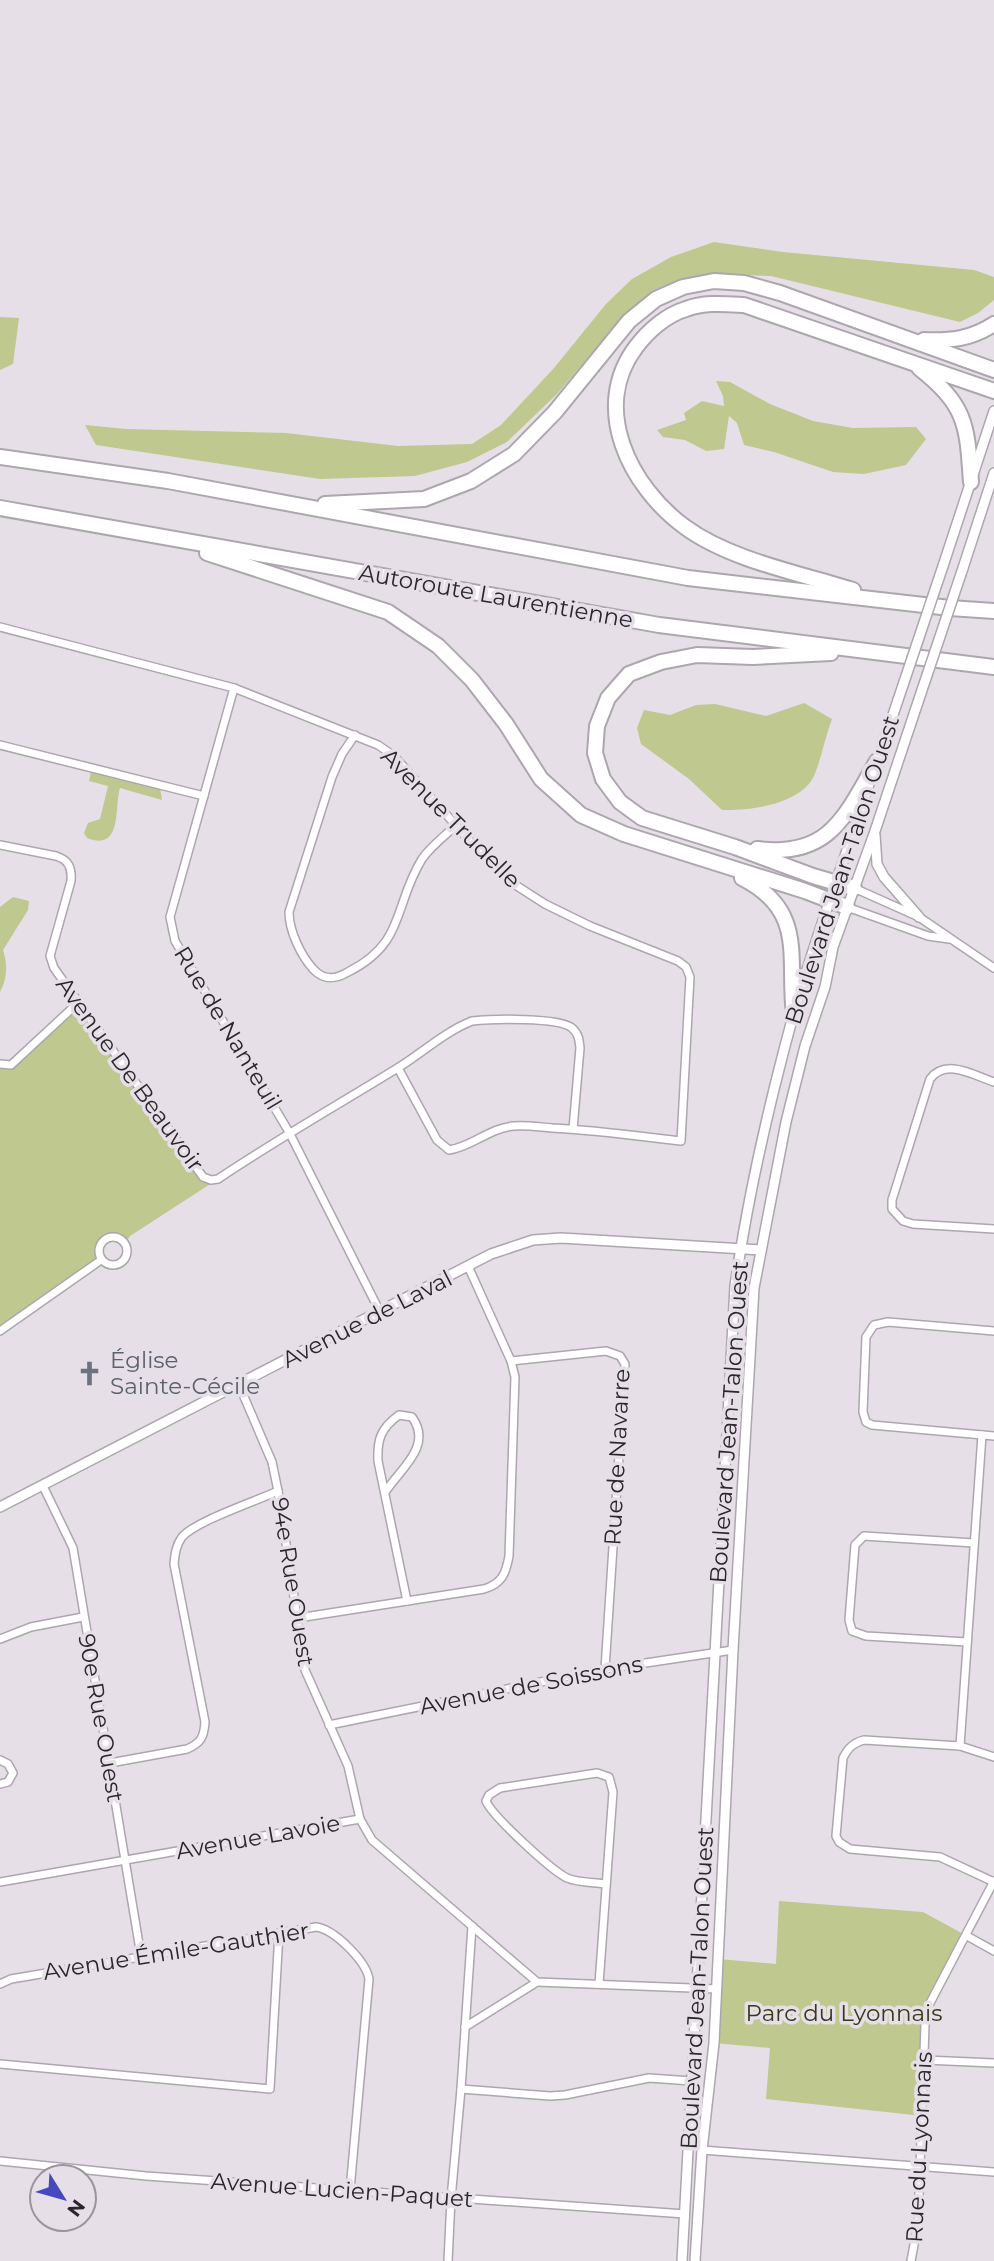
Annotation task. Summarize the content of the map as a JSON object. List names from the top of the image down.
{
  "streets": {
    "highway": ["Autoroute Laurentienne"],
    "street": [
      "Avenue Trudelle",
      "Boulevard Jean-Talon Ouest",
      "Rue de Nanteuil",
      "Avenue De Beauvoir",
      "Avenue de Laval",
      "Rue de Navarre",
      "94e Rue Ouest",
      "Avenue de Soissons",
      "90e Rue Ouest",
      "Avenue Lavoie",
      "Avenue Émile-Gauthier",
      "Rue du Lyonnais",
      "Avenue Lucien-Paquet"
    ]
  },
  "crossings": [
    ["Avenue Trudelle", "Rue de Nanteuil"],
    ["Boulevard Jean-Talon Ouest", "Avenue de Laval"],
    ["Boulevard Jean-Talon Ouest", "Avenue de Soissons"],
    ["Boulevard Jean-Talon Ouest", "Avenue Lucien-Paquet"],
    ["Rue de Nanteuil", "Avenue De Beauvoir"],
    ["Rue de Nanteuil", "Avenue de Laval"],
    ["Avenue de Laval", "94e Rue Ouest"],
    ["Avenue de Laval", "90e Rue Ouest"],
    ["Rue de Navarre", "Avenue de Soissons"],
    ["94e Rue Ouest", "Avenue de Soissons"],
    ["94e Rue Ouest", "Avenue Lavoie"],
    ["90e Rue Ouest", "Avenue Lavoie"],
    ["90e Rue Ouest", "Avenue Émile-Gauthier"],
    ["Avenue Émile-Gauthier", "Avenue Lucien-Paquet"]
  ],
  "parks": ["Parc du Lyonnais"],
  "places": {
    "church": ["Église Sainte-Cécile"]
  },
  "north": "bottom right"
}
